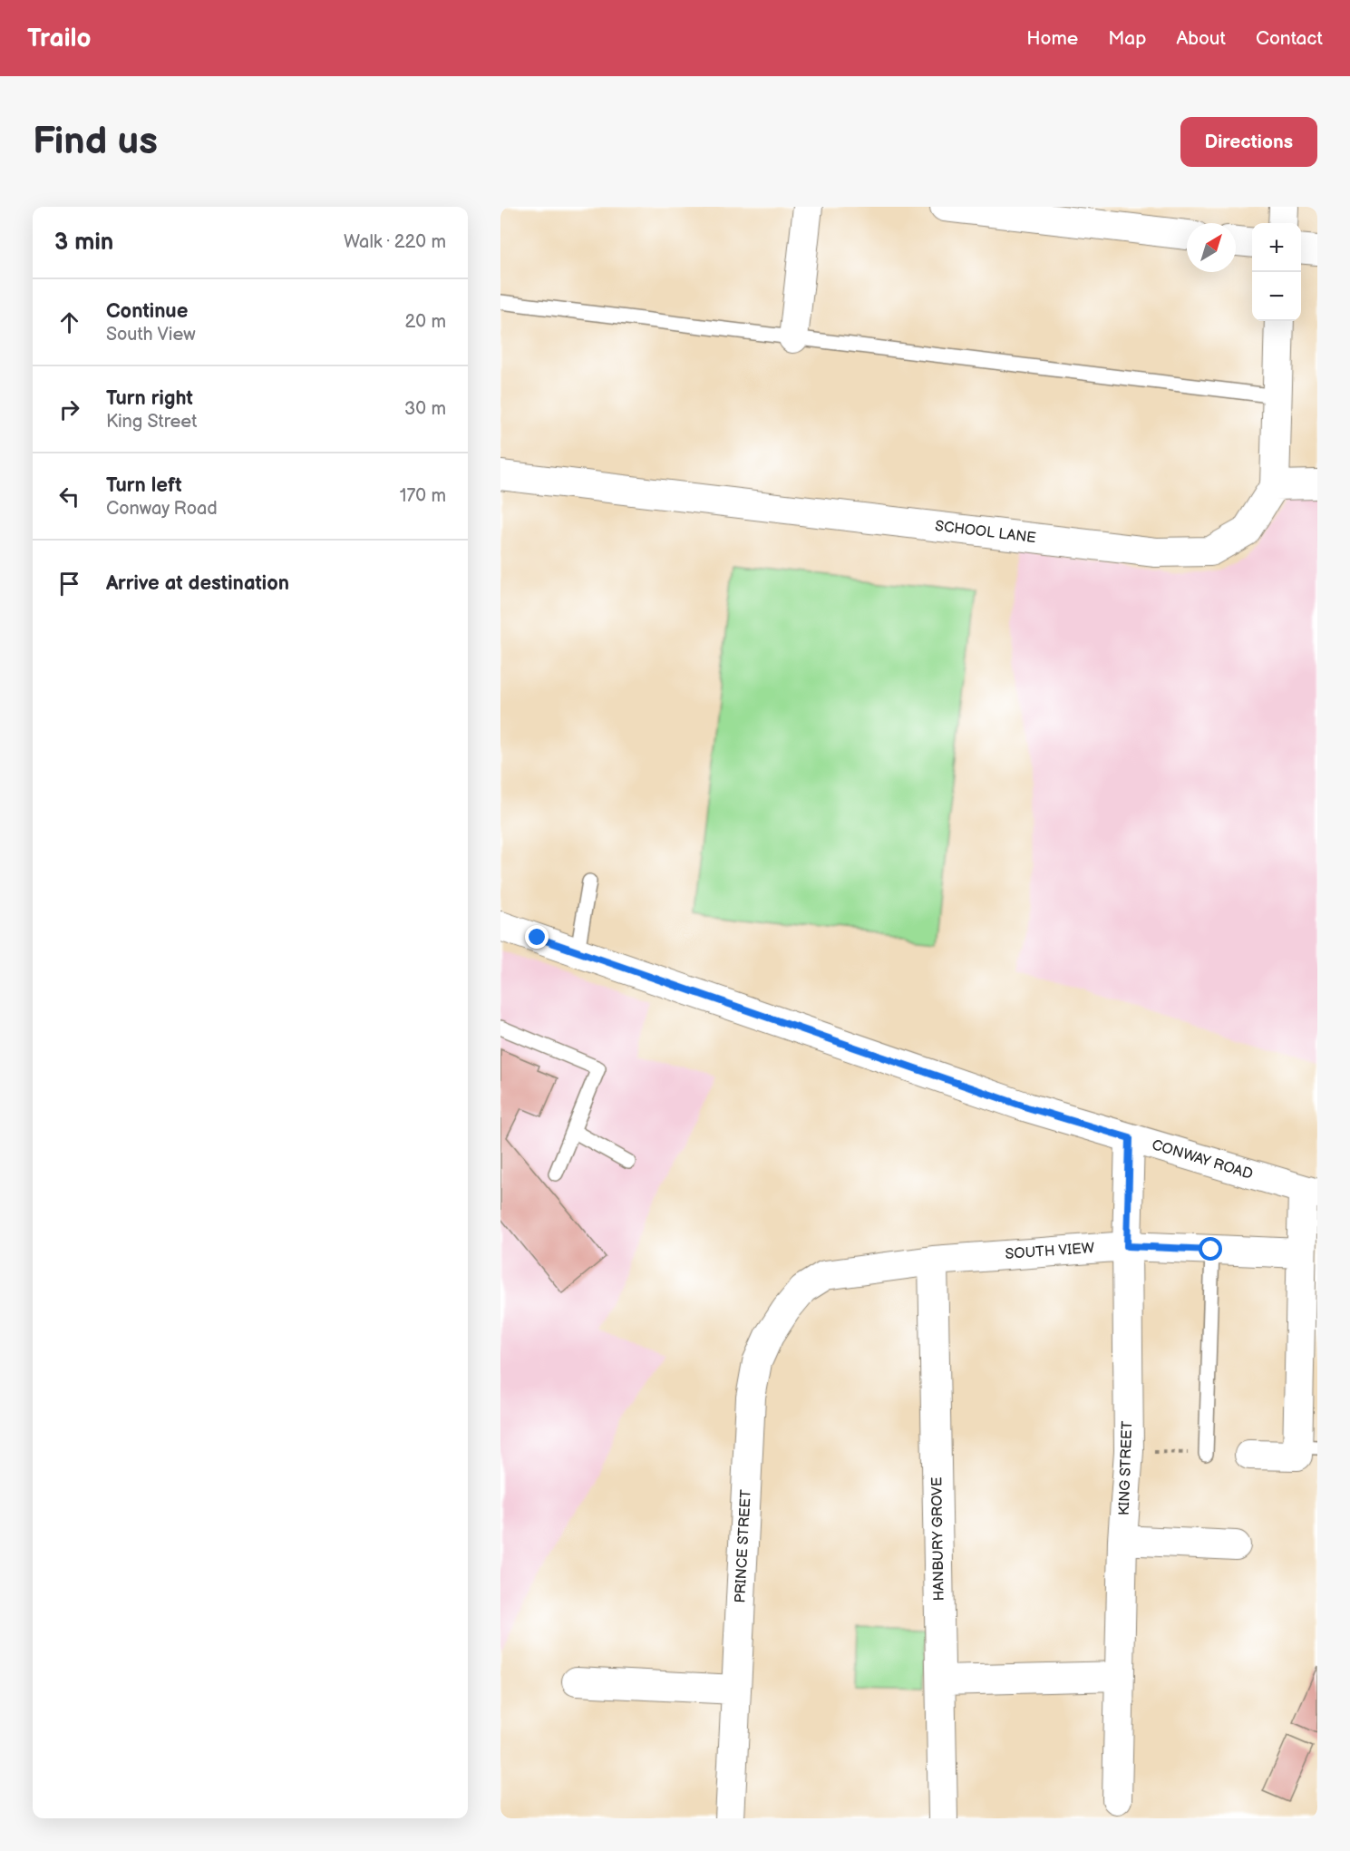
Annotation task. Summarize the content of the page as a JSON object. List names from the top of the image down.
{
  "streets": {
    "street": [
      "SCHOOL LANE",
      "CONWAY ROAD",
      "SOUTH VIEW",
      "KING STREET",
      "HANBURY GROVE",
      "PRINCE STREET"
    ]
  },
  "crossings": [
    ["CONWAY ROAD", "KING STREET"],
    ["SOUTH VIEW", "KING STREET"],
    ["SOUTH VIEW", "HANBURY GROVE"],
    ["SOUTH VIEW", "PRINCE STREET"]
  ],
  "north": "top right",
  "page": {
    "header": "Trailo",
    "nav": [
      "Home",
      "Map",
      "About",
      "Contact"
    ],
    "buttons": "Directions",
    "title": "Find us",
    "heading": ["3 min", "Walk · 220 m"],
    "map_buttons": ["+", "−"],
    "list": [
      ["Continue", "South View", "20 m"],
      ["Turn right", "King Street", "30 m"],
      ["Turn left", "Conway Road", "170 m"],
      "Arrive at destination"
    ]
  }
}
